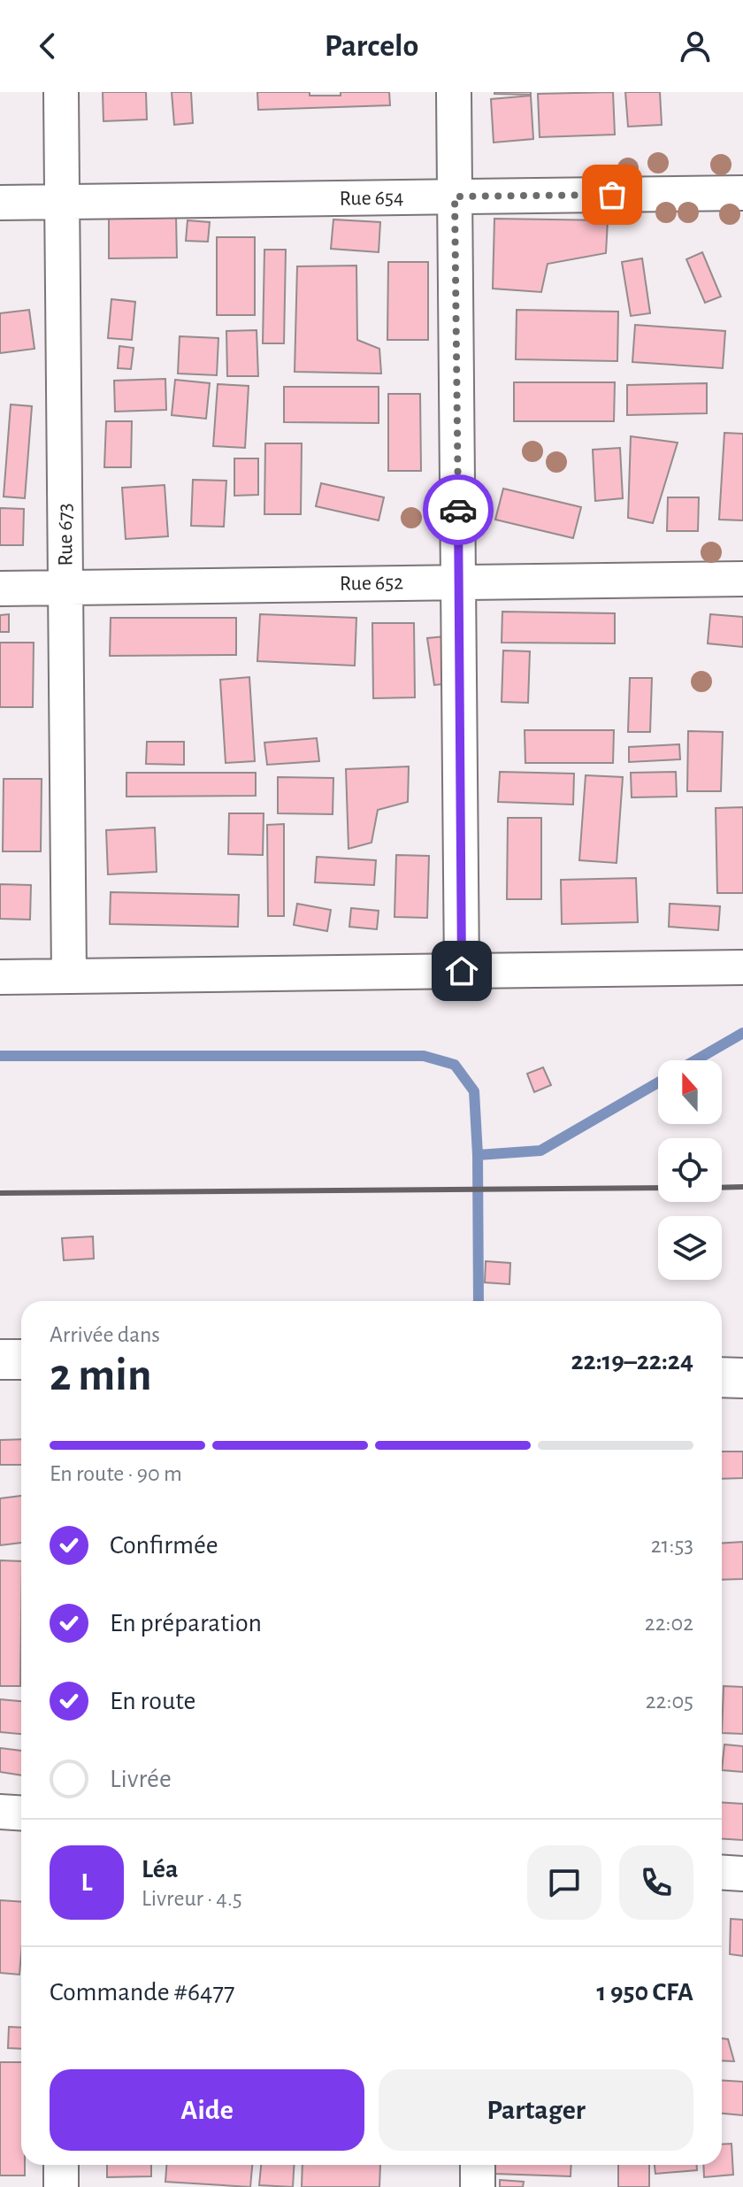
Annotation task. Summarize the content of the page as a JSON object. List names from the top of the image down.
{
  "streets": {
    "street": ["Rue 654", "Rue 673", "Rue 652"]
  },
  "crossings": [
    ["Rue 654", "Rue 673"],
    ["Rue 673", "Rue 652"]
  ],
  "north": "top",
  "page": {
    "header": "Parcelo",
    "heading": ["2 min", "Arrivée dans", "22:19–22:24"],
    "panel": [
      "Léa",
      "Livreur · 4.5",
      "Commande #6477",
      "1 950 CFA"
    ],
    "bar": "En route · 90 m",
    "list": [
      ["Confirmée", "21:53"],
      ["En préparation", "22:02"],
      ["En route", "22:05"],
      "Livrée"
    ],
    "round": "L",
    "buttons": ["Aide", "Partager"]
  }
}
